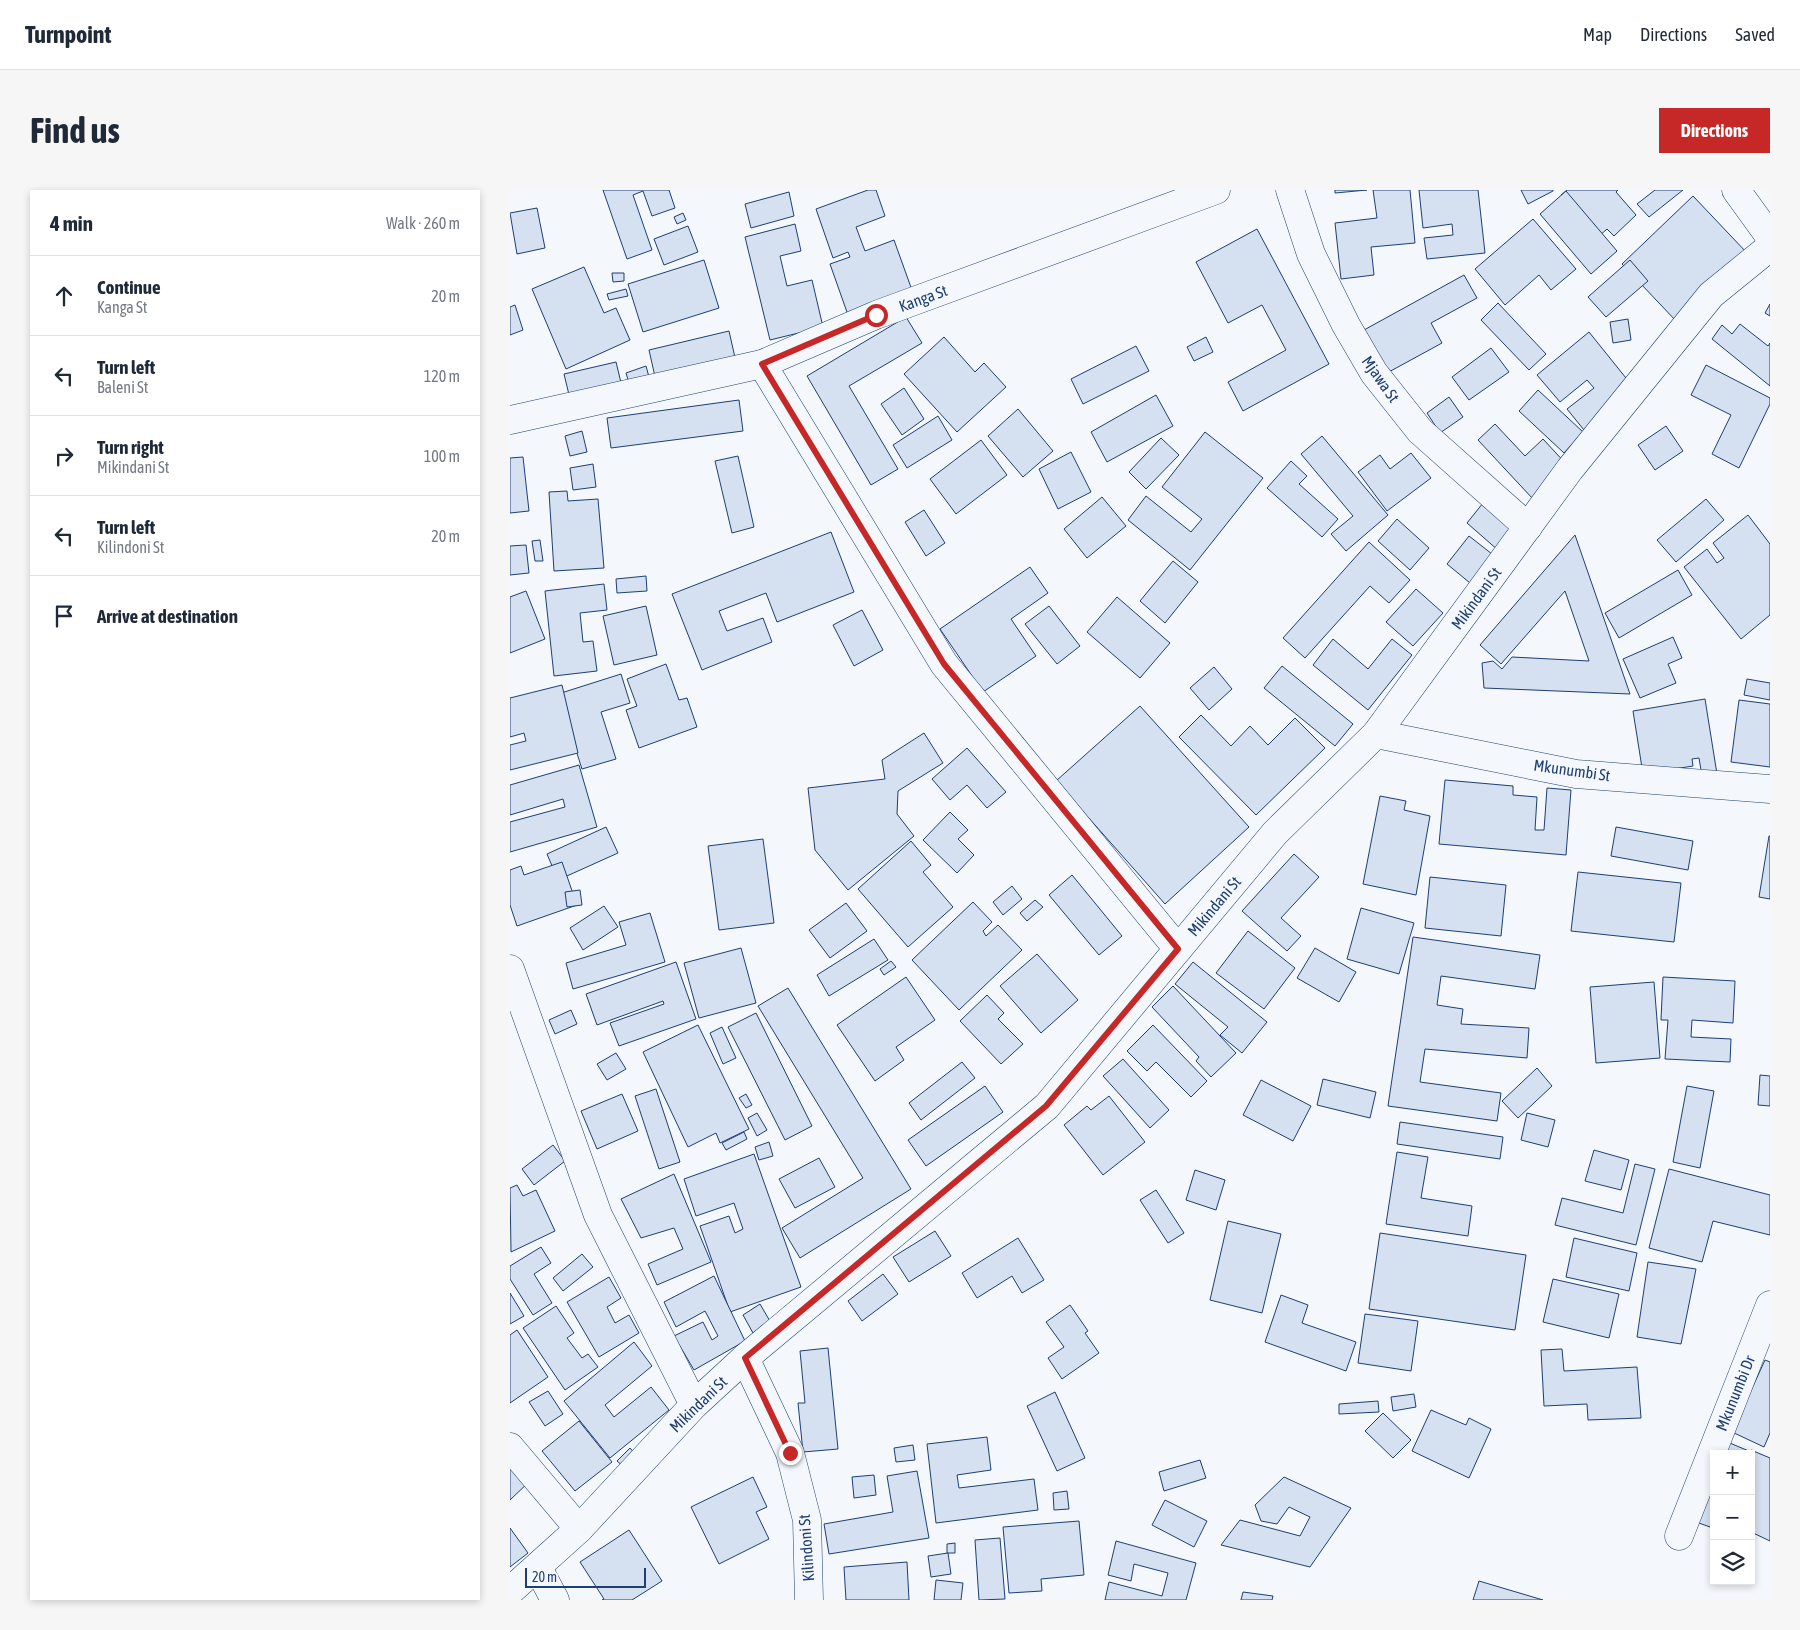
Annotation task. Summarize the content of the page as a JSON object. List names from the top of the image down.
{
  "streets": {
    "street": [
      "Kanga St",
      "Mjawa St",
      "Mikindani St",
      "Mkunumbi St",
      "Mkunumbi Dr",
      "Kilindoni St"
    ]
  },
  "crossings": [
    ["Mjawa St", "Mikindani St"],
    ["Mikindani St", "Mkunumbi St"],
    ["Mikindani St", "Kilindoni St"]
  ],
  "scale_bar": "20 m",
  "page": {
    "header": "Turnpoint",
    "nav": ["Map", "Directions", "Saved"],
    "buttons": "Directions",
    "title": "Find us",
    "heading": ["4 min", "Walk · 260 m"],
    "list": [
      ["Continue", "Kanga St", "20 m"],
      ["Turn left", "Baleni St", "120 m"],
      ["Turn right", "Mikindani St", "100 m"],
      ["Turn left", "Kilindoni St", "20 m"],
      "Arrive at destination"
    ],
    "map_buttons": ["+", "−"],
    "scale": "20 m"
  }
}
